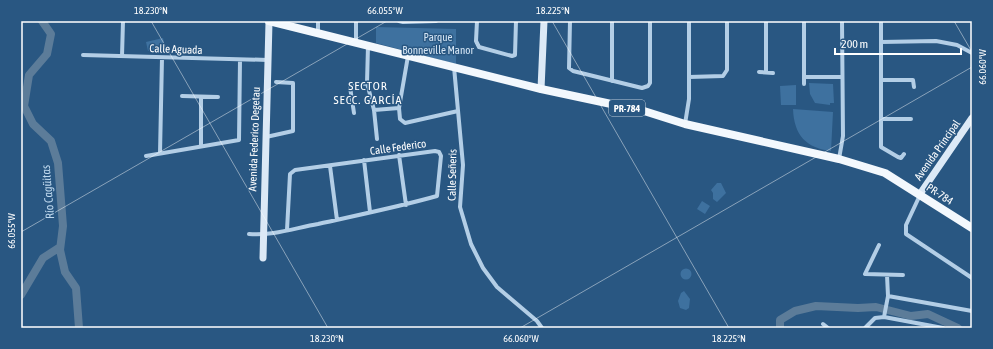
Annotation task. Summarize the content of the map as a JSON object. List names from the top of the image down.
{
  "streets": {
    "main road": ["PR-784"],
    "street": [
      "Calle Aguada",
      "Avenida Federico Degetau",
      "Calle Federico",
      "Avenida Principal",
      "Calle Señeris"
    ]
  },
  "crossings": [
    ["Calle Aguada", "Avenida Federico Degetau"],
    ["PR-784", "Avenida Federico Degetau"],
    ["PR-784", "Avenida Principal"],
    ["PR-784", "Calle Señeris"],
    ["Avenida Federico Degetau", "Calle Federico"]
  ],
  "districts": ["SECTOR SECC. GARCÍA"],
  "water": ["Río Cagüitas"],
  "parks": ["Parque Bonneville Manor"],
  "scale_bar": "200 m",
  "coordinates": [
    "18.230°N",
    "66.055°W",
    "18.225°N",
    "66.060°W"
  ]
}
